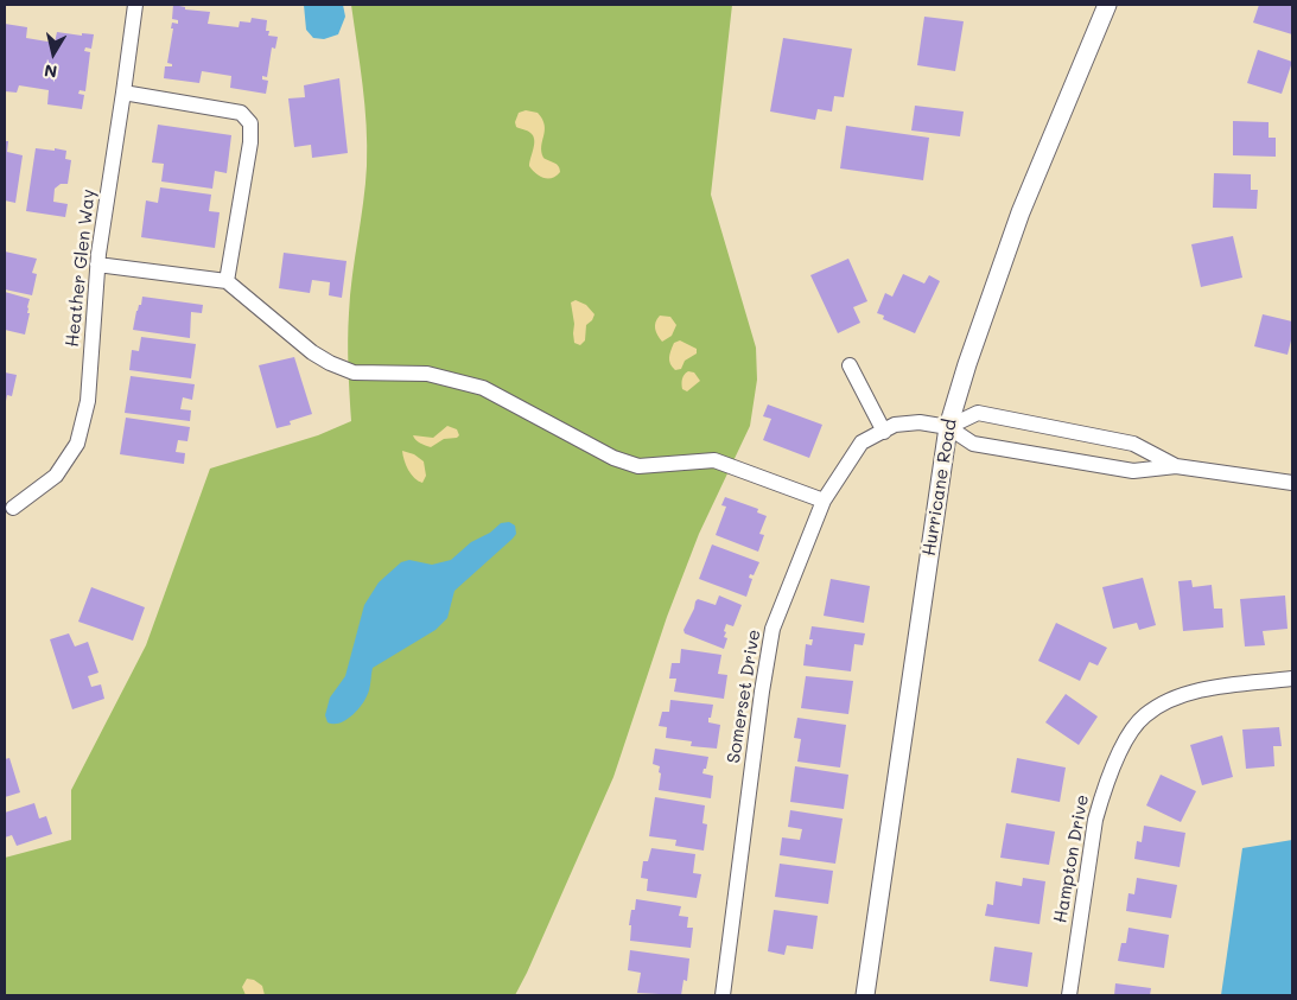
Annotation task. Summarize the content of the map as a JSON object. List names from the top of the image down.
{
  "streets": {
    "street": [
      "Heather Glen Way",
      "Hurricane Road",
      "Somerset Drive",
      "Hampton Drive"
    ]
  },
  "crossings": [
    ["Hurricane Road", "Somerset Drive"]
  ],
  "north": "bottom"
}
